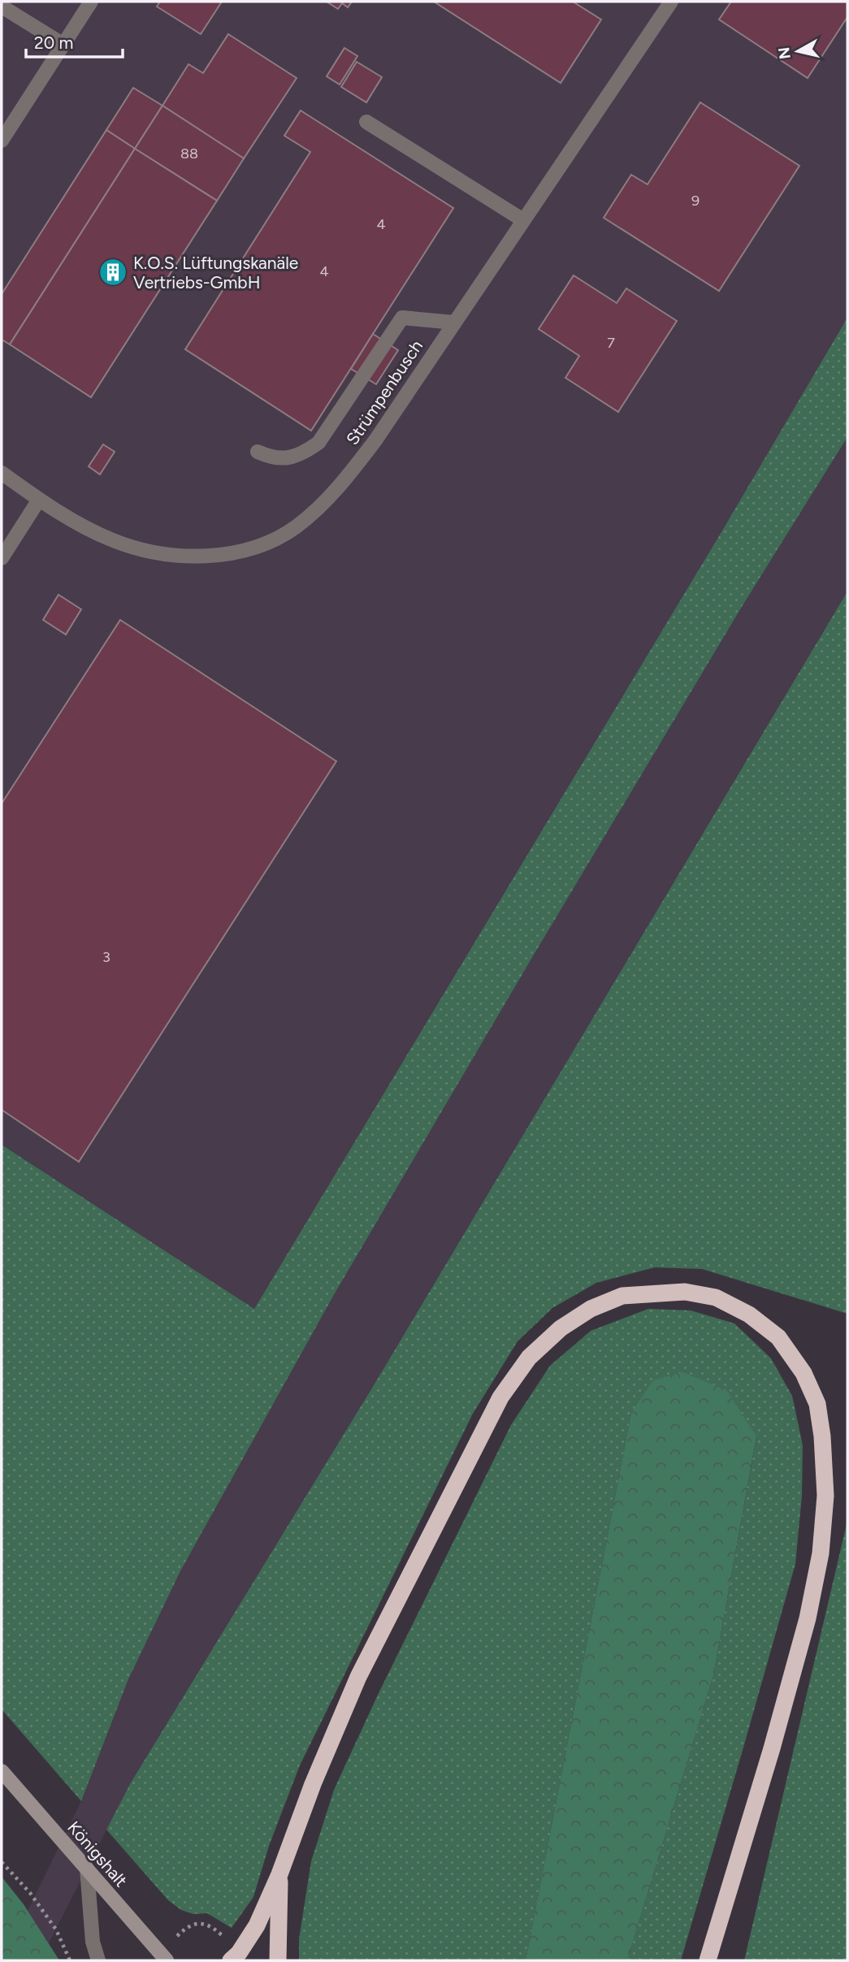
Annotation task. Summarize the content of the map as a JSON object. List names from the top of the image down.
{
  "streets": {
    "main road": ["Königshalt"],
    "street": ["Strümpenbusch"]
  },
  "places": {
    "building": ["K.O.S. Lüftungskanäle Vertriebs-GmbH"]
  },
  "house_numbers": [
    "88",
    "9",
    "4",
    "4",
    "7",
    "3"
  ],
  "scale_bar": "20 m",
  "north": "left"
}
